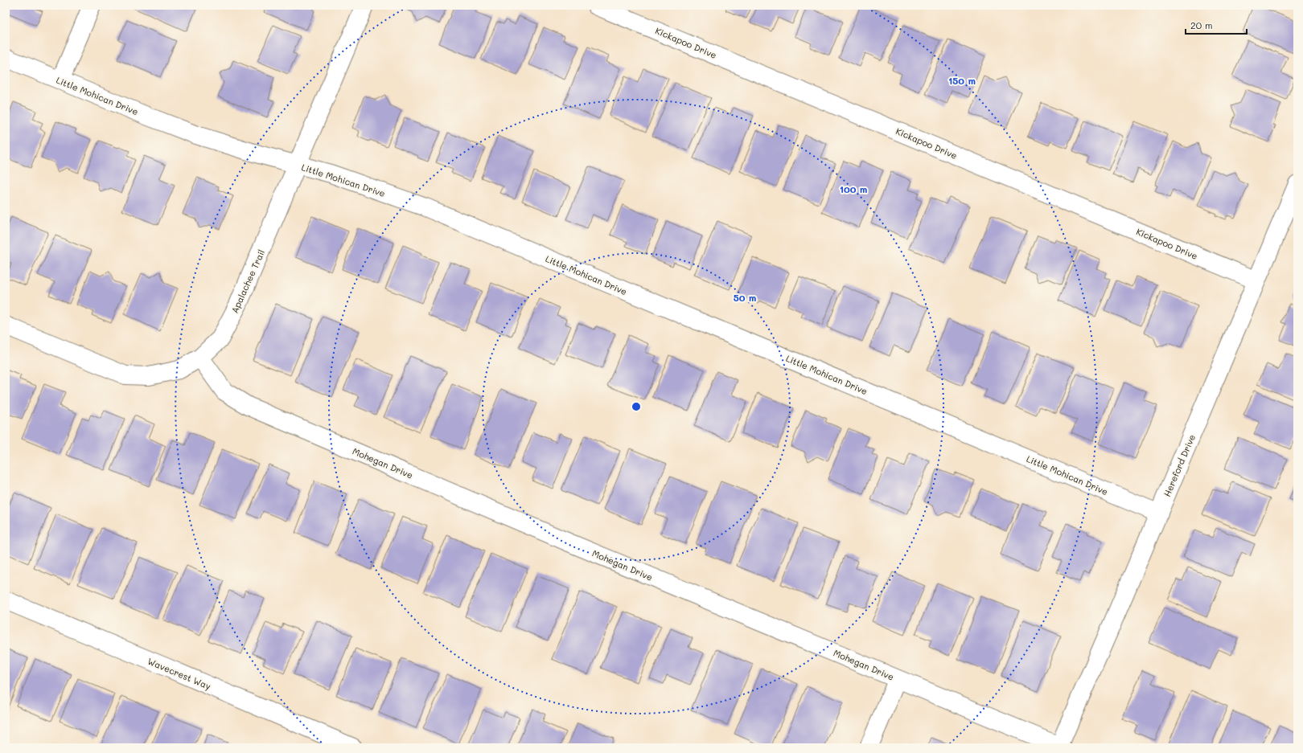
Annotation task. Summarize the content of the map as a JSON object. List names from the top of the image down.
{
  "streets": {
    "street": [
      "Kickapoo Drive",
      "Little Mohican Drive",
      "Apalachee Trail",
      "Mohegan Drive",
      "Hereford Drive",
      "Wavecrest Way"
    ]
  },
  "crossings": [
    ["Kickapoo Drive", "Hereford Drive"],
    ["Little Mohican Drive", "Apalachee Trail"],
    ["Little Mohican Drive", "Hereford Drive"],
    ["Apalachee Trail", "Mohegan Drive"],
    ["Mohegan Drive", "Hereford Drive"]
  ],
  "scale_bar": "20 m",
  "rings": ["150 m", "100 m", "50 m"]
}
